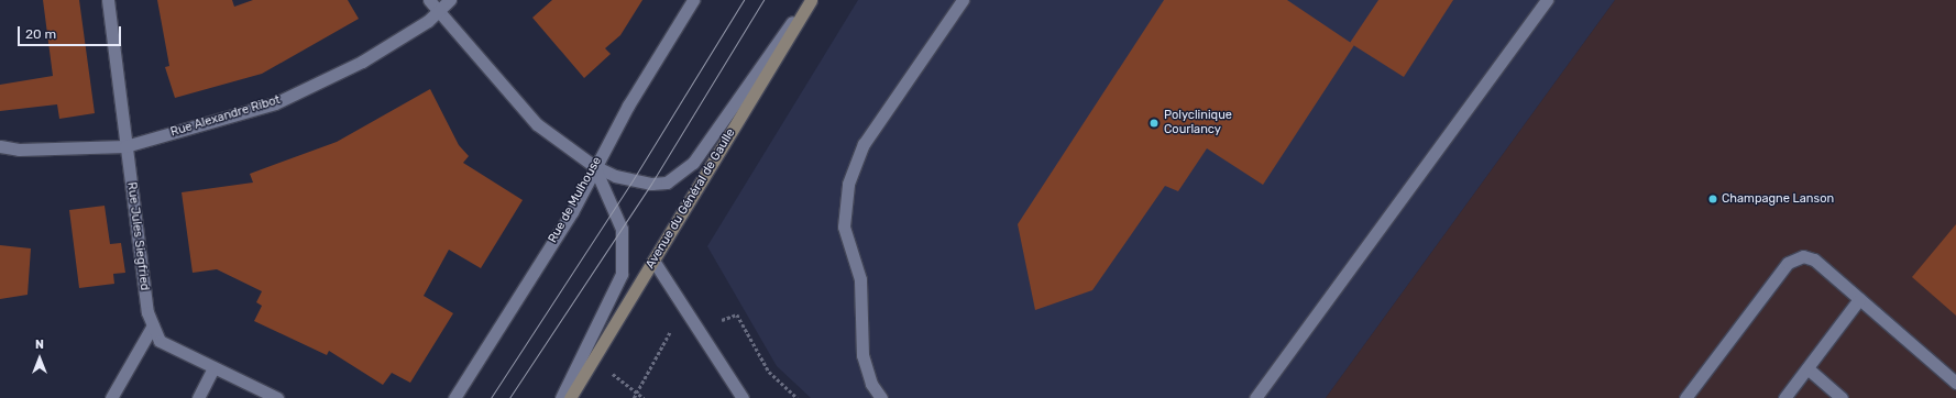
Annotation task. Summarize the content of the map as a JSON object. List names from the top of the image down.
{
  "streets": {
    "main road": ["Avenue du Général de Gaulle"],
    "street": ["Rue Alexandre Ribot", "Rue de Mulhouse", "Rue Jules Siegfried"]
  },
  "crossings": [
    ["Rue Alexandre Ribot", "Rue Jules Siegfried"]
  ],
  "places": ["Polyclinique Courlancy", "Champagne Lanson"],
  "scale_bar": "20 m",
  "north": "top"
}
